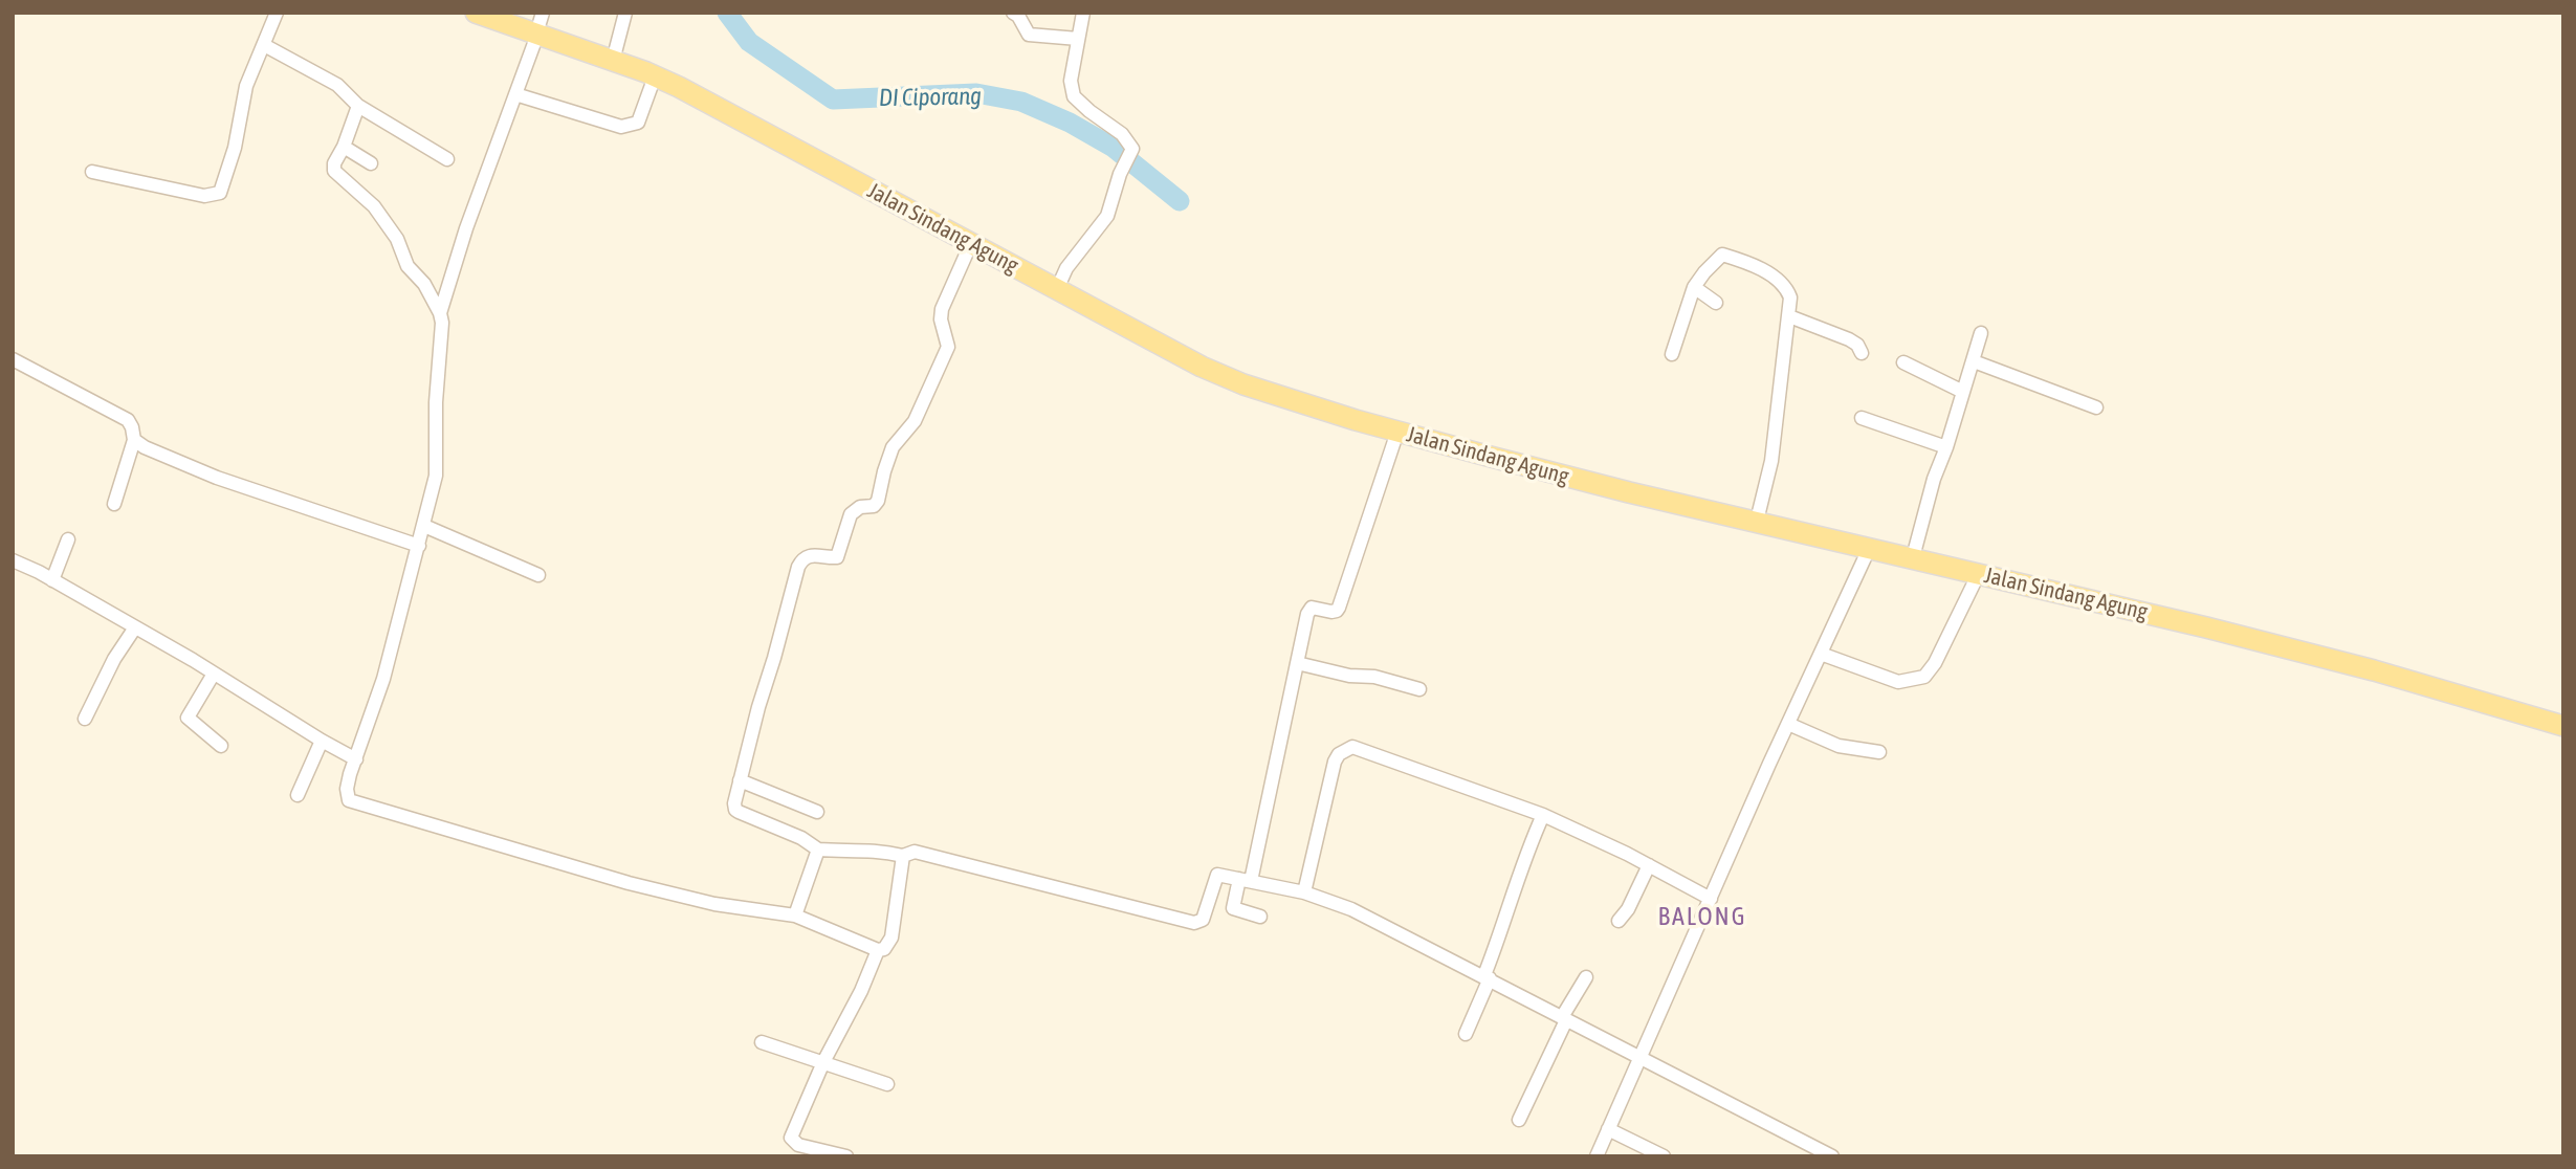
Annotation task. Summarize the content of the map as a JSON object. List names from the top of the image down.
{
  "streets": {
    "main road": ["Jalan Sindang Agung"]
  },
  "districts": ["BALONG"],
  "water": ["DI Ciporang"]
}
